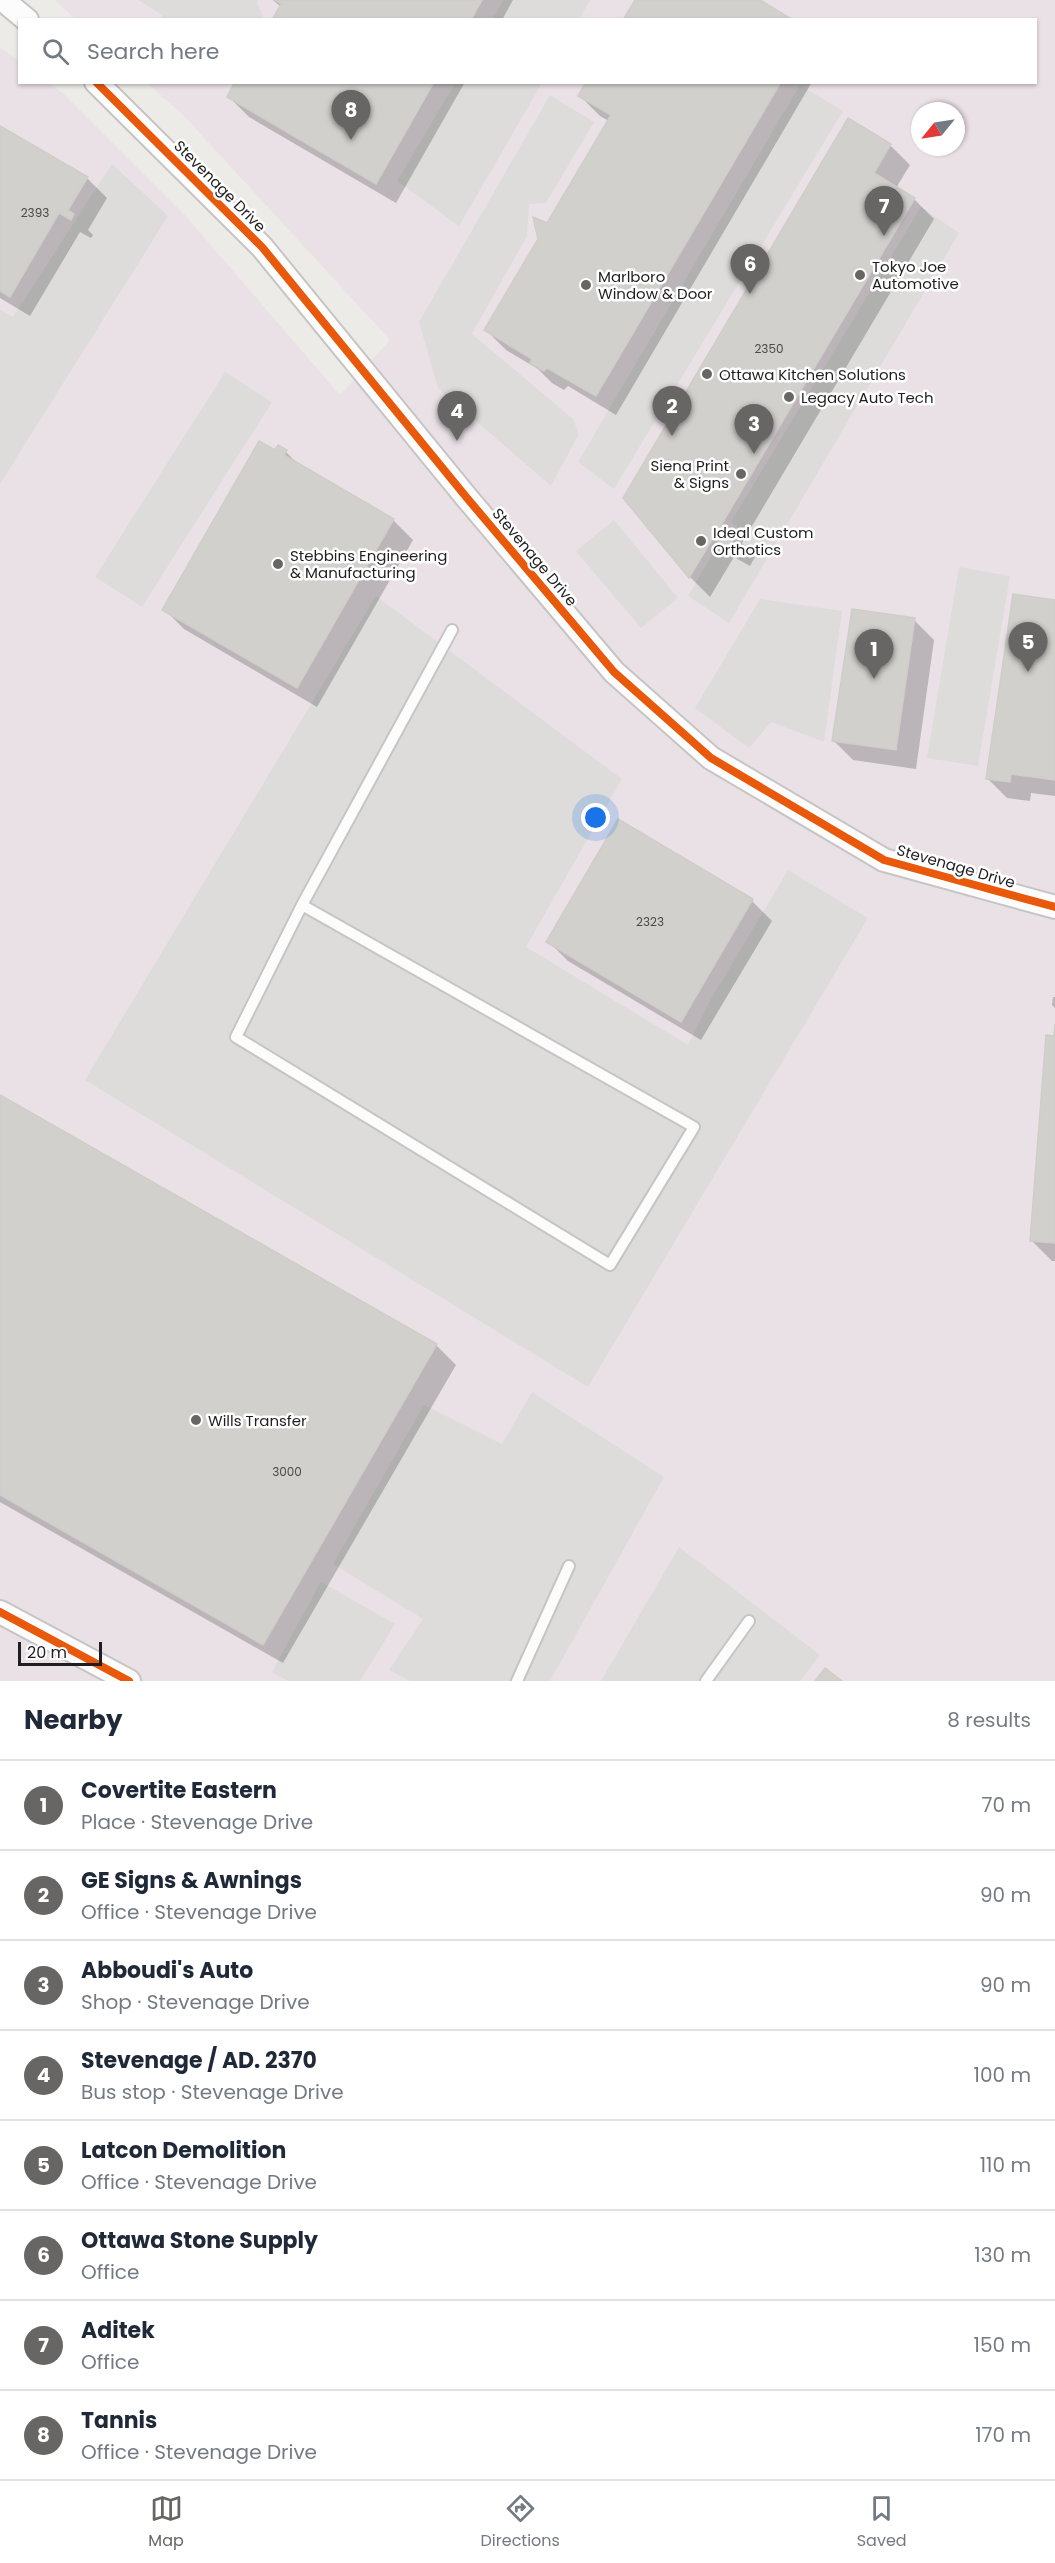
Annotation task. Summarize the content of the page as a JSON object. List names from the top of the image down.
{
  "streets": {
    "street": ["Stevenage Drive"]
  },
  "places": [
    "Tokyo Joe Automotive",
    "Marlboro Window & Door",
    "Ottawa Kitchen Solutions",
    "Legacy Auto Tech",
    "Siena Print & Signs",
    "Ideal Custom Orthotics",
    "Stebbins Engineering & Manufacturing",
    "Wills Transfer"
  ],
  "house_numbers": [
    "2393",
    "2350",
    "2323",
    "3000"
  ],
  "scale_bar": "20 m",
  "north": "bottom left",
  "page": {
    "search": "Search here",
    "pins": [
      "8",
      "7",
      "6",
      "2",
      "4",
      "3",
      "5",
      "1"
    ],
    "scale": "20 m",
    "heading": ["Nearby", "8 results"],
    "list": [
      {
        "mark": "1",
        "name": "Covertite Eastern",
        "note": "Place · Stevenage Drive",
        "value": "70 m"
      },
      {
        "mark": "2",
        "name": "GE Signs & Awnings",
        "note": "Office · Stevenage Drive",
        "value": "90 m"
      },
      {
        "mark": "3",
        "name": "Abboudi's Auto",
        "note": "Shop · Stevenage Drive",
        "value": "90 m"
      },
      {
        "mark": "4",
        "name": "Stevenage / AD. 2370",
        "note": "Bus stop · Stevenage Drive",
        "value": "100 m"
      },
      {
        "mark": "5",
        "name": "Latcon Demolition",
        "note": "Office · Stevenage Drive",
        "value": "110 m"
      },
      {
        "mark": "6",
        "name": "Ottawa Stone Supply",
        "note": "Office",
        "value": "130 m"
      },
      {
        "mark": "7",
        "name": "Aditek",
        "note": "Office",
        "value": "150 m"
      },
      {
        "mark": "8",
        "name": "Tannis",
        "note": "Office · Stevenage Drive",
        "value": "170 m"
      }
    ],
    "nav": ["Map", "Directions", "Saved"]
  }
}
